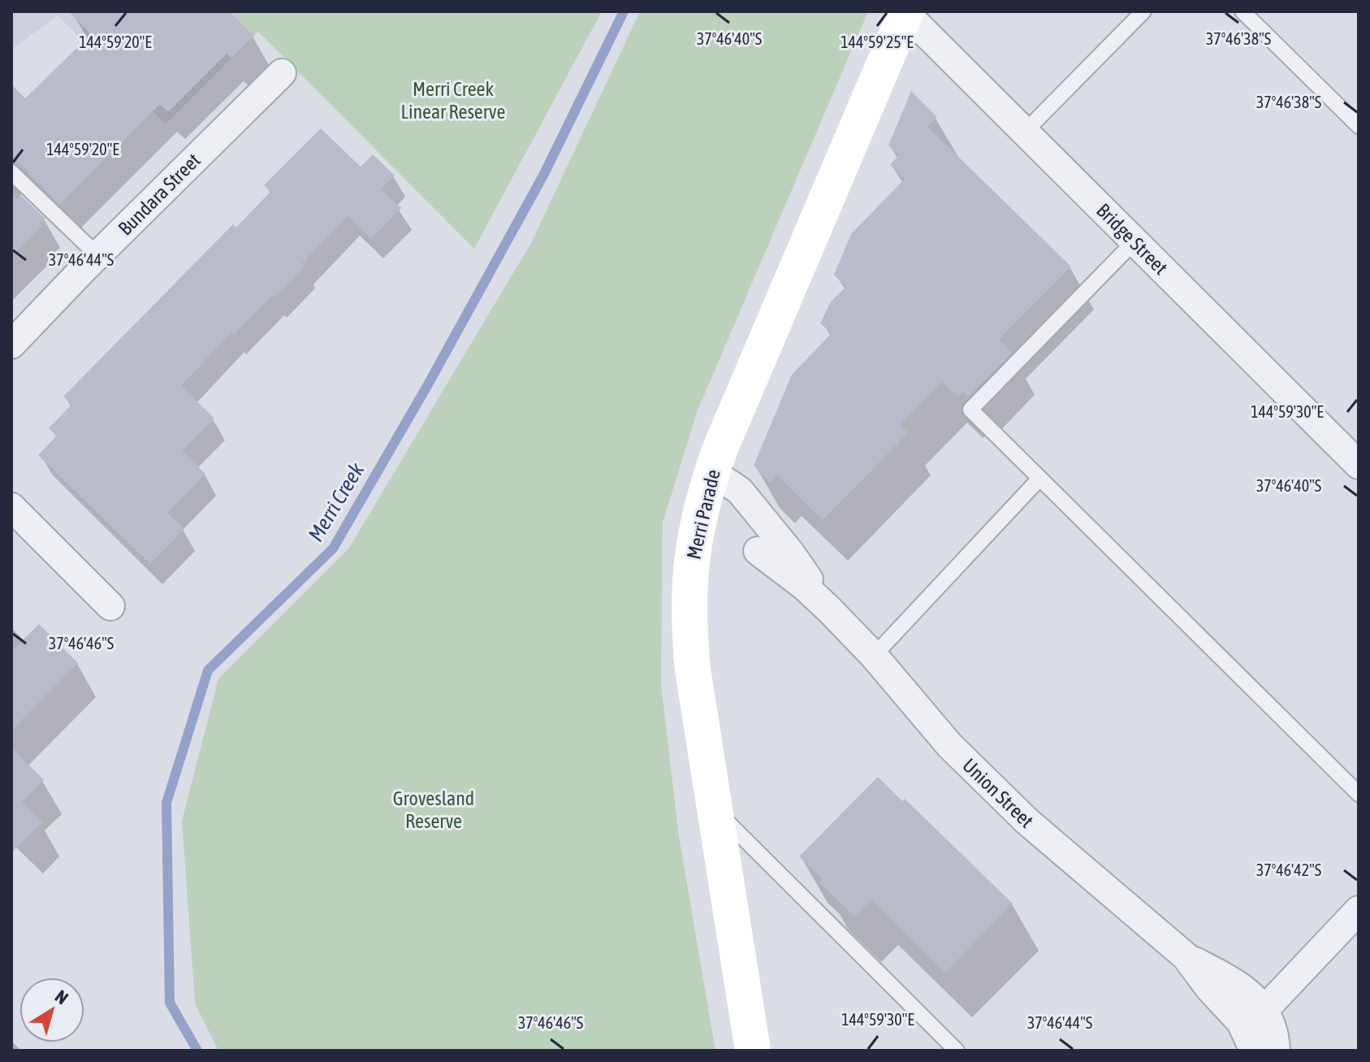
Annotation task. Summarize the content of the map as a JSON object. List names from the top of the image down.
{
  "streets": {
    "main road": ["Merri Parade"],
    "street": ["Bundara Street", "Bridge Street", "Union Street"]
  },
  "crossings": [
    ["Bridge Street", "Merri Parade"],
    ["Merri Parade", "Union Street"]
  ],
  "water": ["Merri Creek"],
  "parks": ["Merri Creek Linear Reserve", "Grovesland Reserve"],
  "north": "top right",
  "coordinates": [
    "37°46'38\"S",
    "37°46'40\"S",
    "144°59'20\"E",
    "144°59'25\"E",
    "37°46'44\"S",
    "144°59'30\"E",
    "37°46'46\"S",
    "37°46'42\"S"
  ]
}
